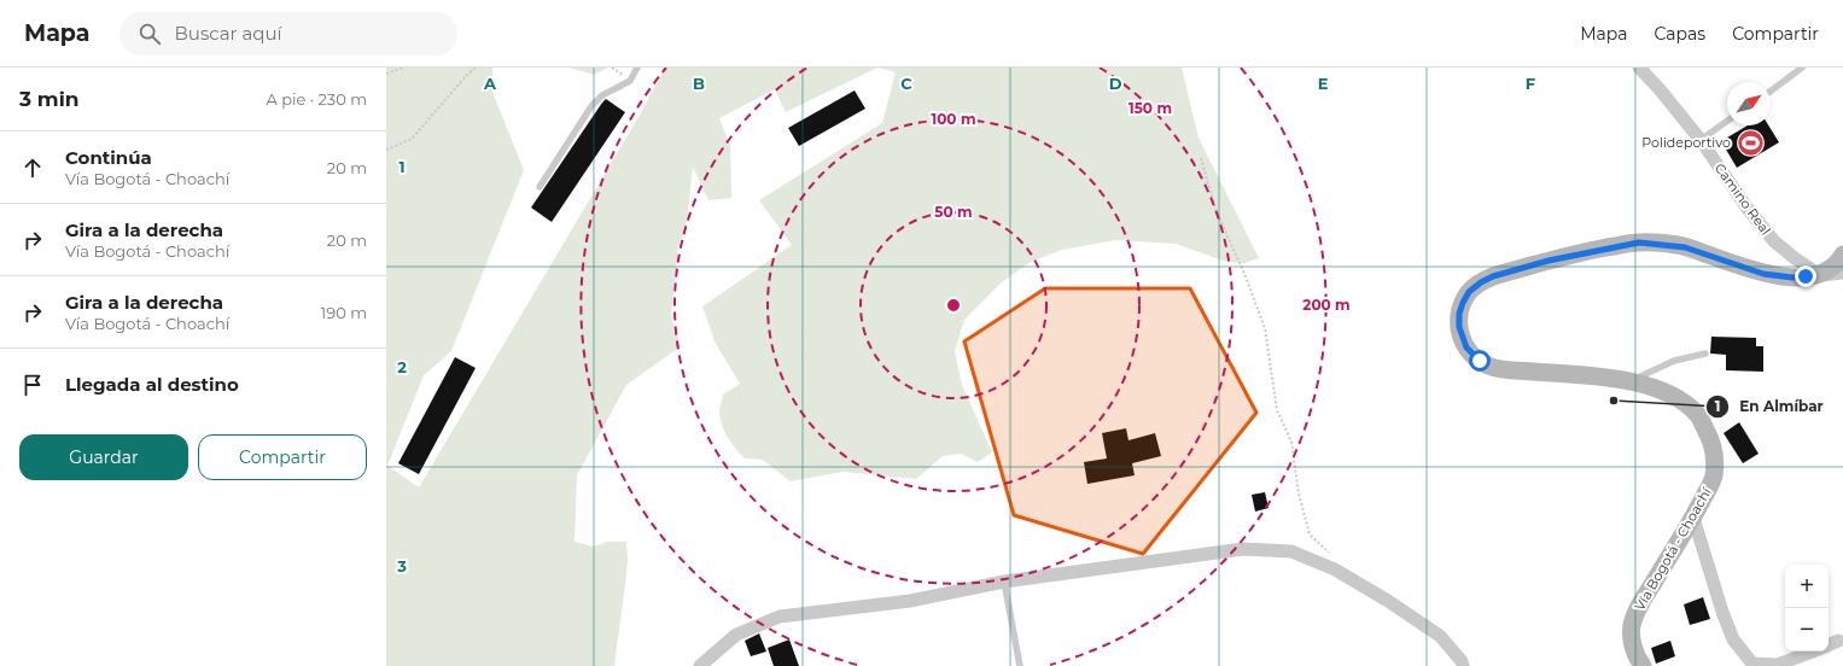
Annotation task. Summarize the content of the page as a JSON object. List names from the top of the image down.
{
  "streets": {
    "main road": ["Vía Bogotá - Choachí"],
    "street": ["Camino Real"]
  },
  "crossings": [
    ["Camino Real", "Vía Bogotá - Choachí"]
  ],
  "places": {
    "sports": ["Polideportivo"],
    "other": ["En Almíbar"]
  },
  "north": "top right",
  "page": {
    "header": "Mapa",
    "search": "Buscar aquí",
    "nav": ["Mapa", "Capas", "Compartir"],
    "heading": ["3 min", "A pie · 230 m"],
    "list": [
      ["Continúa", "Vía Bogotá - Choachí", "20 m"],
      ["Gira a la derecha", "Vía Bogotá - Choachí", "20 m"],
      ["Gira a la derecha", "Vía Bogotá - Choachí", "190 m"],
      "Llegada al destino"
    ],
    "buttons": ["Guardar", "Compartir"],
    "map_buttons": ["+", "−"]
  },
  "grid": {
    "columns": [
      "A",
      "B",
      "C",
      "D",
      "E",
      "F"
    ],
    "rows": ["1", "2", "3"]
  },
  "rings": [
    "150 m",
    "100 m",
    "50 m",
    "200 m"
  ]
}
